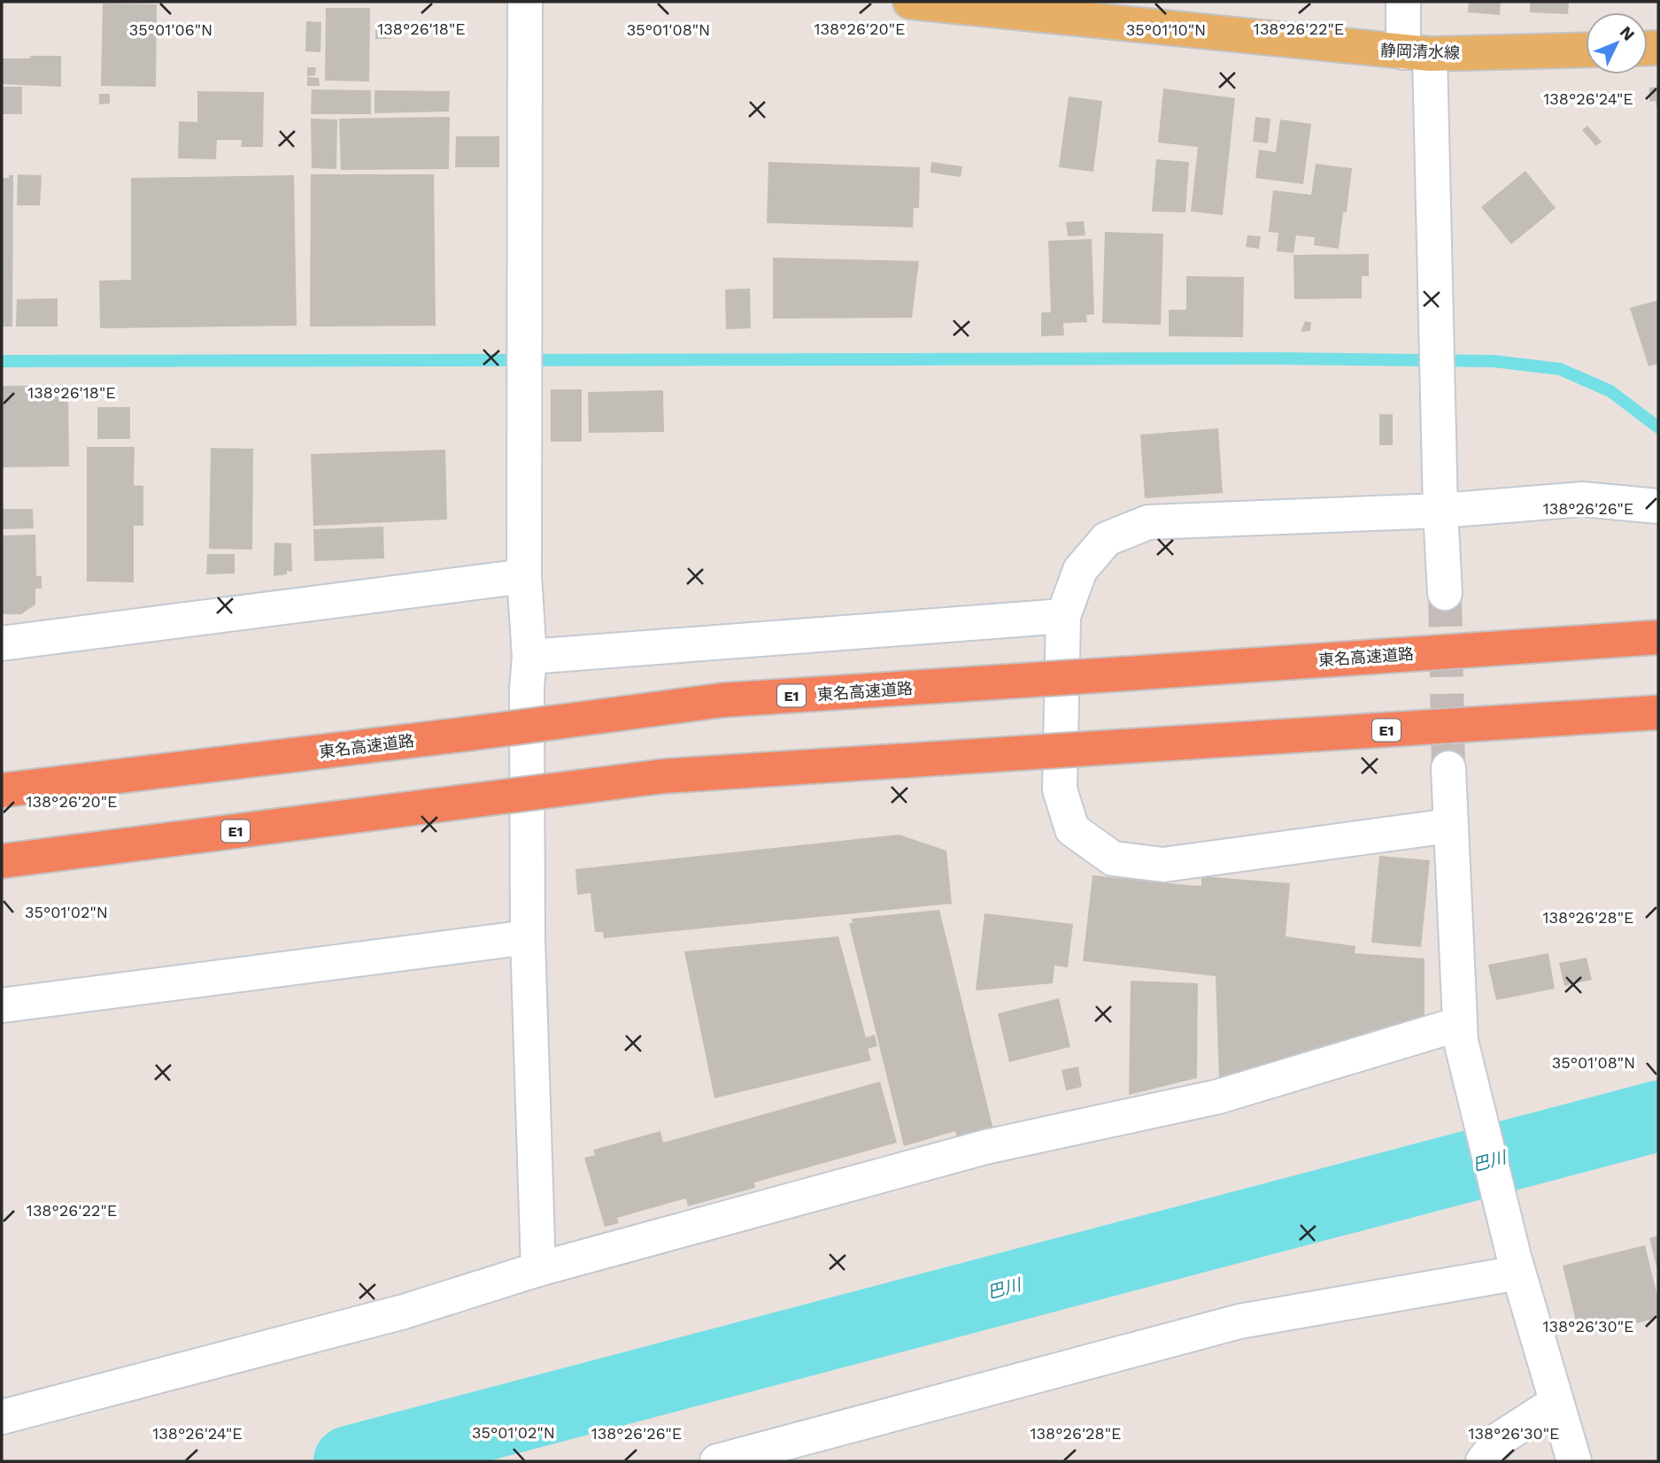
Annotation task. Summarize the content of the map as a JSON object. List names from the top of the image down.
{
  "streets": {
    "highway": ["東名高速道路", "E1"],
    "main road": ["静岡清水線"]
  },
  "water": ["巴川"],
  "north": "top right",
  "coordinates": [
    "138°26'18\"E",
    "138°26'20\"E",
    "138°26'22\"E",
    "35°01'08\"N",
    "35°01'10\"N",
    "35°01'06\"N",
    "138°26'24\"E",
    "138°26'26\"E",
    "35°01'02\"N",
    "138°26'28\"E",
    "138°26'30\"E"
  ]
}
